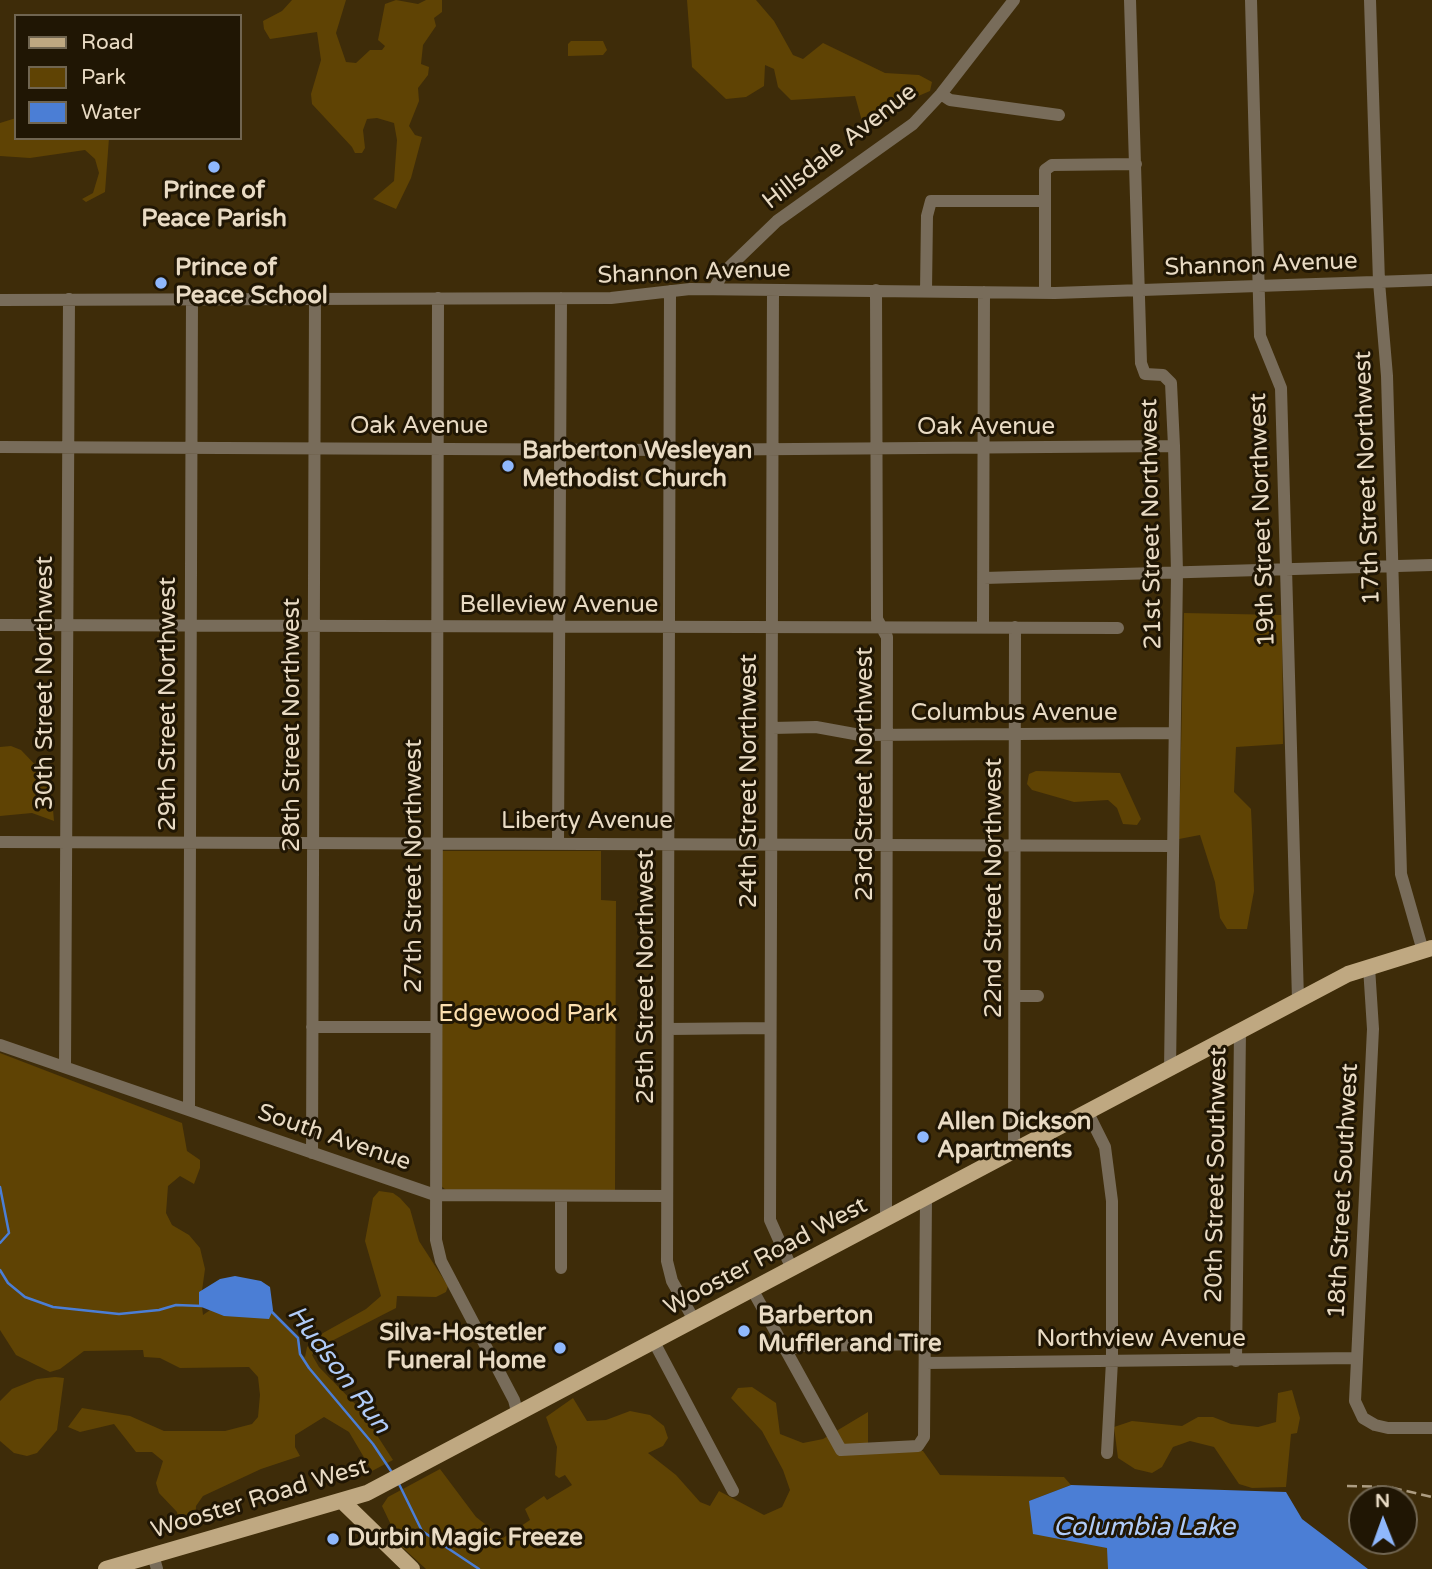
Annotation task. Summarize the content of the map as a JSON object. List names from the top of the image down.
{
  "streets": {
    "main road": ["Wooster Road West"],
    "street": [
      "Hillsdale Avenue",
      "Shannon Avenue",
      "Oak Avenue",
      "17th Street Northwest",
      "19th Street Northwest",
      "21st Street Northwest",
      "Belleview Avenue",
      "30th Street Northwest",
      "29th Street Northwest",
      "Columbus Avenue",
      "28th Street Northwest",
      "23rd Street Northwest",
      "24th Street Northwest",
      "Liberty Avenue",
      "27th Street Northwest",
      "22nd Street Northwest",
      "25th Street Northwest",
      "South Avenue",
      "20th Street Southwest",
      "18th Street Southwest",
      "Northview Avenue"
    ]
  },
  "crossings": [
    ["Hillsdale Avenue", "Shannon Avenue"],
    ["Shannon Avenue", "17th Street Northwest"],
    ["Shannon Avenue", "19th Street Northwest"],
    ["Shannon Avenue", "21st Street Northwest"],
    ["Shannon Avenue", "30th Street Northwest"],
    ["Shannon Avenue", "29th Street Northwest"],
    ["Shannon Avenue", "28th Street Northwest"],
    ["Shannon Avenue", "23rd Street Northwest"],
    ["Shannon Avenue", "24th Street Northwest"],
    ["Shannon Avenue", "27th Street Northwest"],
    ["Shannon Avenue", "25th Street Northwest"],
    ["Oak Avenue", "21st Street Northwest"],
    ["Oak Avenue", "30th Street Northwest"],
    ["Oak Avenue", "29th Street Northwest"],
    ["Oak Avenue", "28th Street Northwest"],
    ["Oak Avenue", "23rd Street Northwest"],
    ["Oak Avenue", "24th Street Northwest"],
    ["Oak Avenue", "27th Street Northwest"],
    ["Oak Avenue", "25th Street Northwest"],
    ["17th Street Northwest", "Wooster Road West"],
    ["19th Street Northwest", "Wooster Road West"],
    ["21st Street Northwest", "Columbus Avenue"],
    ["21st Street Northwest", "Liberty Avenue"],
    ["21st Street Northwest", "Wooster Road West"],
    ["Belleview Avenue", "30th Street Northwest"],
    ["Belleview Avenue", "29th Street Northwest"],
    ["Belleview Avenue", "28th Street Northwest"],
    ["Belleview Avenue", "23rd Street Northwest"],
    ["Belleview Avenue", "24th Street Northwest"],
    ["Belleview Avenue", "27th Street Northwest"],
    ["Belleview Avenue", "22nd Street Northwest"],
    ["Belleview Avenue", "25th Street Northwest"],
    ["30th Street Northwest", "Liberty Avenue"],
    ["30th Street Northwest", "South Avenue"],
    ["29th Street Northwest", "Liberty Avenue"],
    ["29th Street Northwest", "South Avenue"],
    ["Columbus Avenue", "23rd Street Northwest"],
    ["Columbus Avenue", "24th Street Northwest"],
    ["Columbus Avenue", "22nd Street Northwest"],
    ["28th Street Northwest", "Liberty Avenue"],
    ["28th Street Northwest", "South Avenue"],
    ["23rd Street Northwest", "Liberty Avenue"],
    ["23rd Street Northwest", "Wooster Road West"],
    ["24th Street Northwest", "Liberty Avenue"],
    ["24th Street Northwest", "Wooster Road West"],
    ["Liberty Avenue", "27th Street Northwest"],
    ["Liberty Avenue", "22nd Street Northwest"],
    ["Liberty Avenue", "25th Street Northwest"],
    ["27th Street Northwest", "South Avenue"],
    ["27th Street Northwest", "Wooster Road West"],
    ["22nd Street Northwest", "Wooster Road West"],
    ["25th Street Northwest", "South Avenue"],
    ["25th Street Northwest", "Wooster Road West"],
    ["20th Street Southwest", "Wooster Road West"],
    ["20th Street Southwest", "Northview Avenue"],
    ["18th Street Southwest", "Wooster Road West"],
    ["18th Street Southwest", "Northview Avenue"]
  ],
  "water": ["Hudson Run", "Columbia Lake"],
  "parks": ["Edgewood Park"],
  "places": [
    "Prince of Peace Parish",
    "Prince of Peace School",
    "Barberton Wesleyan Methodist Church",
    "Allen Dickson Apartments",
    "Barberton Muffler and Tire",
    "Silva-Hostetler Funeral Home",
    "Durbin Magic Freeze"
  ],
  "legend": ["Road", "Park", "Water"],
  "north": "top"
}
